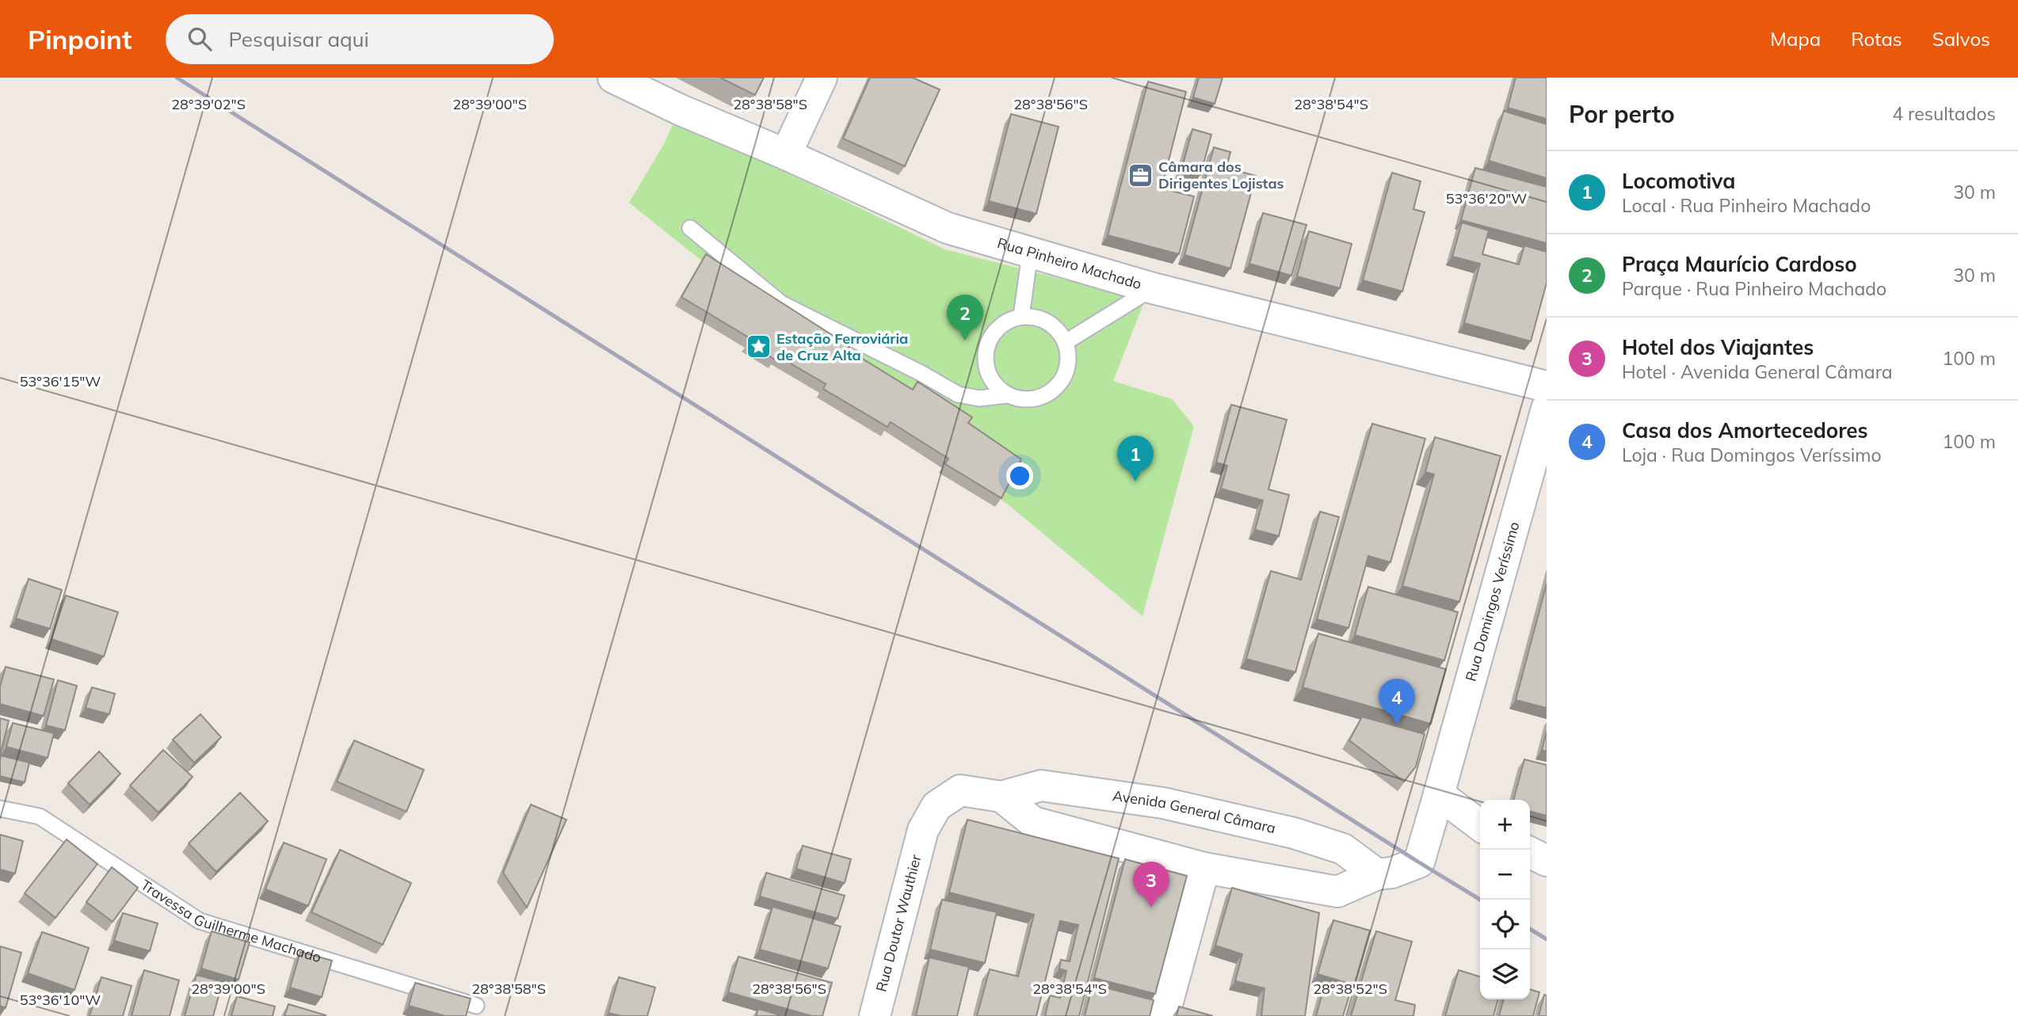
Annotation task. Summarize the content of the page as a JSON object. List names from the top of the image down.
{
  "streets": {
    "main road": [
      "Rua Pinheiro Machado",
      "Rua Domingos Veríssimo",
      "Avenida General Câmara",
      "Rua Doutor Wauthier"
    ],
    "lane": ["Travessa Guilherme Machado"]
  },
  "crossings": [
    ["Rua Domingos Veríssimo", "Avenida General Câmara"],
    ["Avenida General Câmara", "Rua Doutor Wauthier"]
  ],
  "places": {
    "office": ["Câmara dos Dirigentes Lojistas"],
    "place": ["Estação Ferroviária de Cruz Alta"]
  },
  "page": {
    "header": "Pinpoint",
    "search": "Pesquisar aqui",
    "nav": ["Mapa", "Rotas", "Salvos"],
    "heading": ["Por perto", "4 resultados"],
    "list": [
      {
        "mark": "1",
        "name": "Locomotiva",
        "note": "Local · Rua Pinheiro Machado",
        "value": "30 m"
      },
      {
        "mark": "2",
        "name": "Praça Maurício Cardoso",
        "note": "Parque · Rua Pinheiro Machado",
        "value": "30 m"
      },
      {
        "mark": "3",
        "name": "Hotel dos Viajantes",
        "note": "Hotel · Avenida General Câmara",
        "value": "100 m"
      },
      {
        "mark": "4",
        "name": "Casa dos Amortecedores",
        "note": "Loja · Rua Domingos Veríssimo",
        "value": "100 m"
      }
    ],
    "pins": [
      "2",
      "1",
      "4",
      "3"
    ],
    "map_buttons": ["+", "−"]
  },
  "coordinates": [
    "28°39'02\"S",
    "28°39'00\"S",
    "28°38'58\"S",
    "28°38'56\"S",
    "28°38'54\"S",
    "53°36'20\"W",
    "53°36'15\"W",
    "28°38'52\"S",
    "53°36'10\"W"
  ]
}
